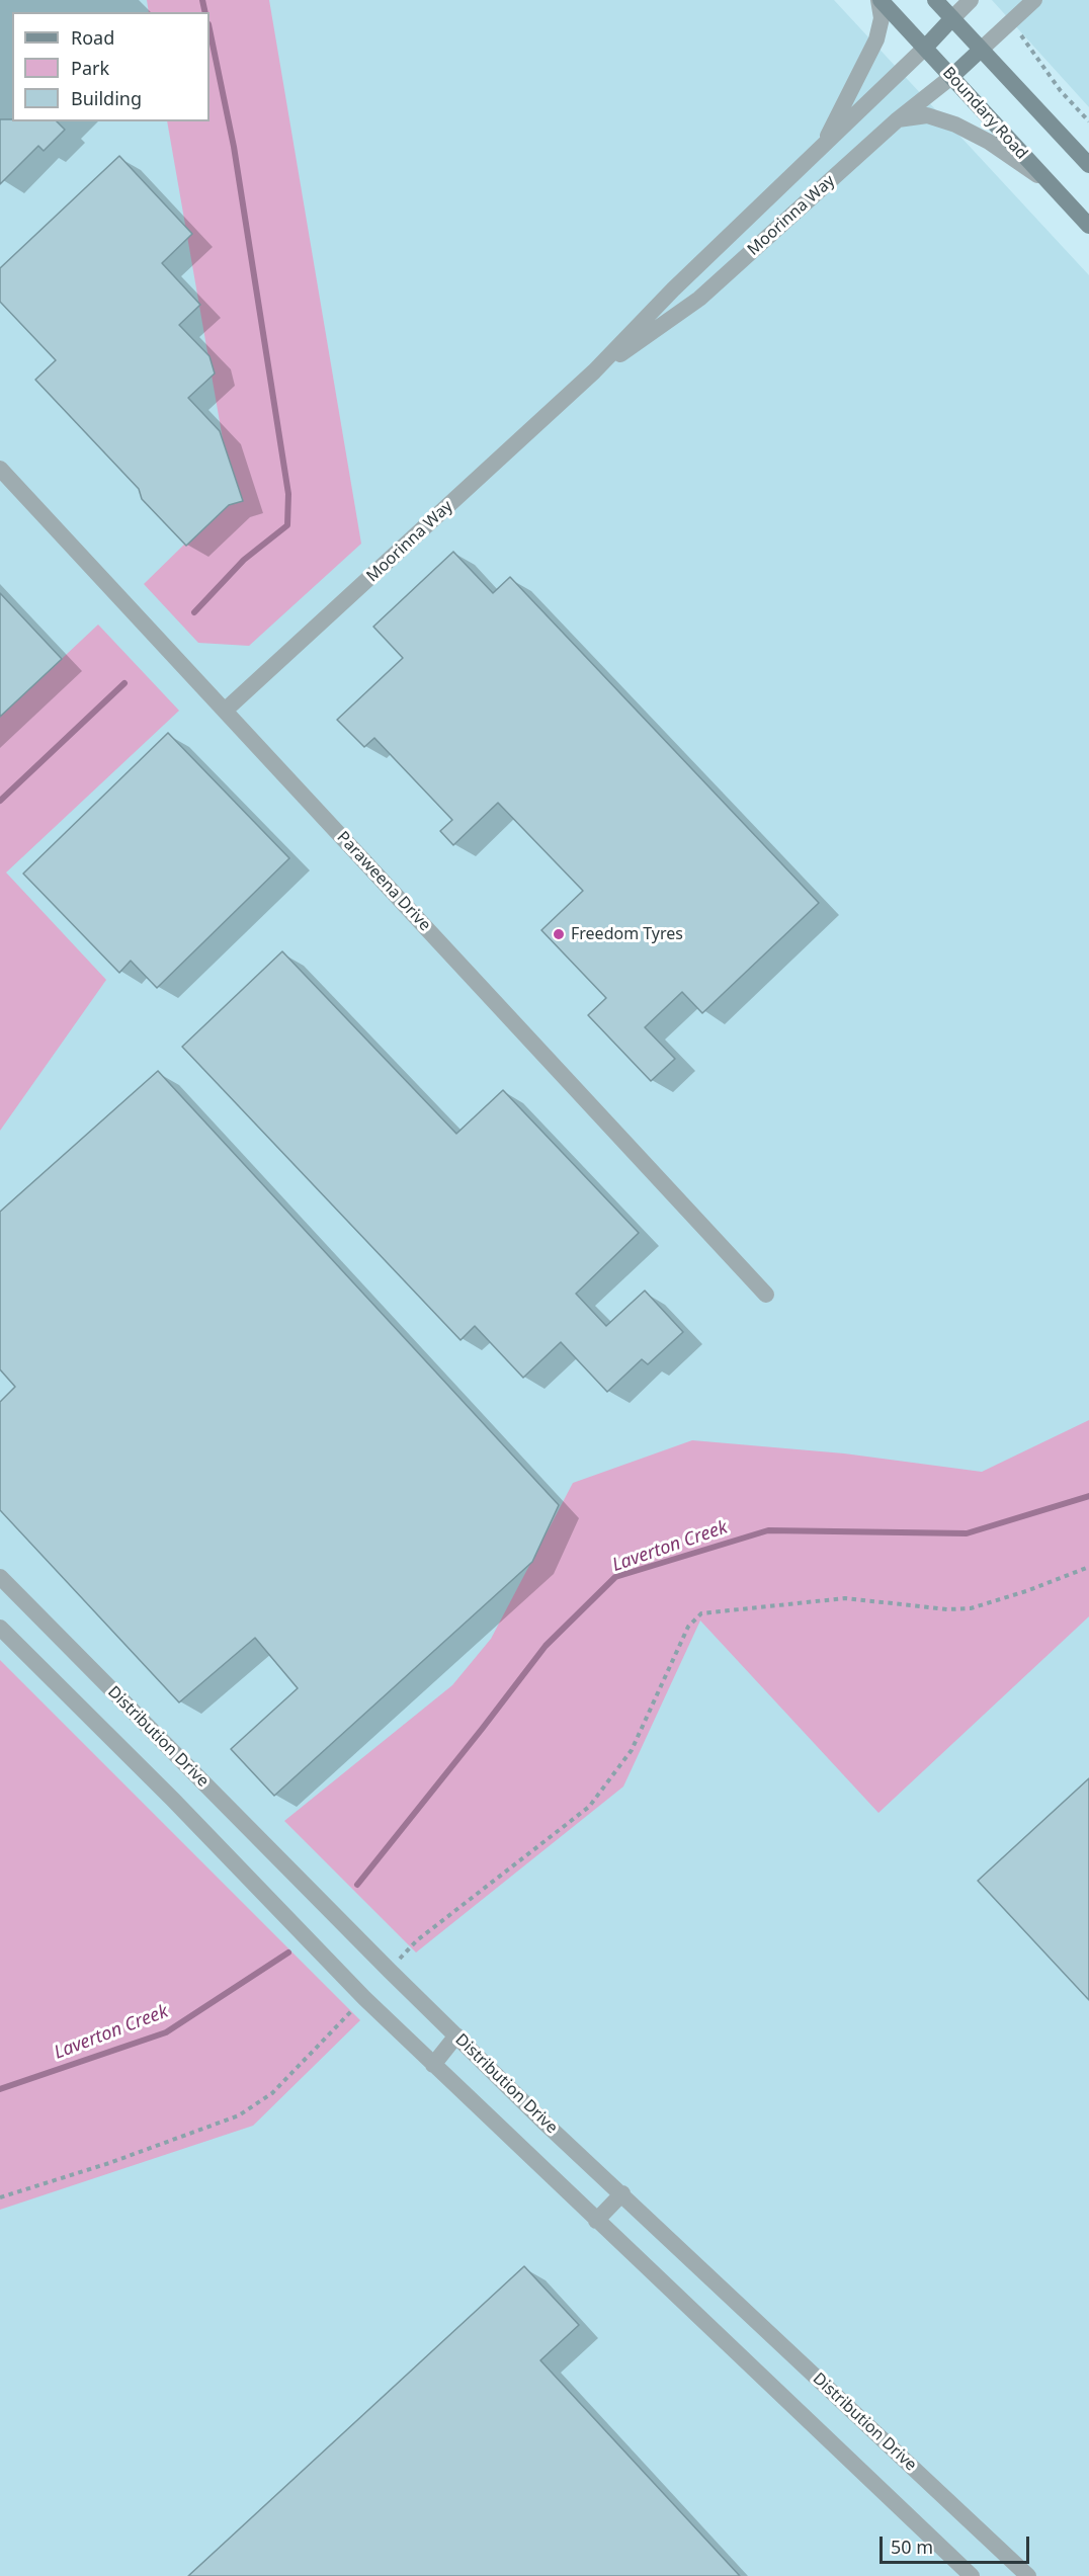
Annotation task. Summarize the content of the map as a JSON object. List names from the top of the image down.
{
  "streets": {
    "main road": ["Boundary Road"],
    "street": ["Moorinna Way", "Paraweena Drive", "Distribution Drive"]
  },
  "crossings": [
    ["Boundary Road", "Moorinna Way"],
    ["Moorinna Way", "Paraweena Drive"]
  ],
  "water": ["Laverton Creek"],
  "places": ["Freedom Tyres"],
  "legend": ["Road", "Park", "Building"],
  "scale_bar": "50 m"
}
